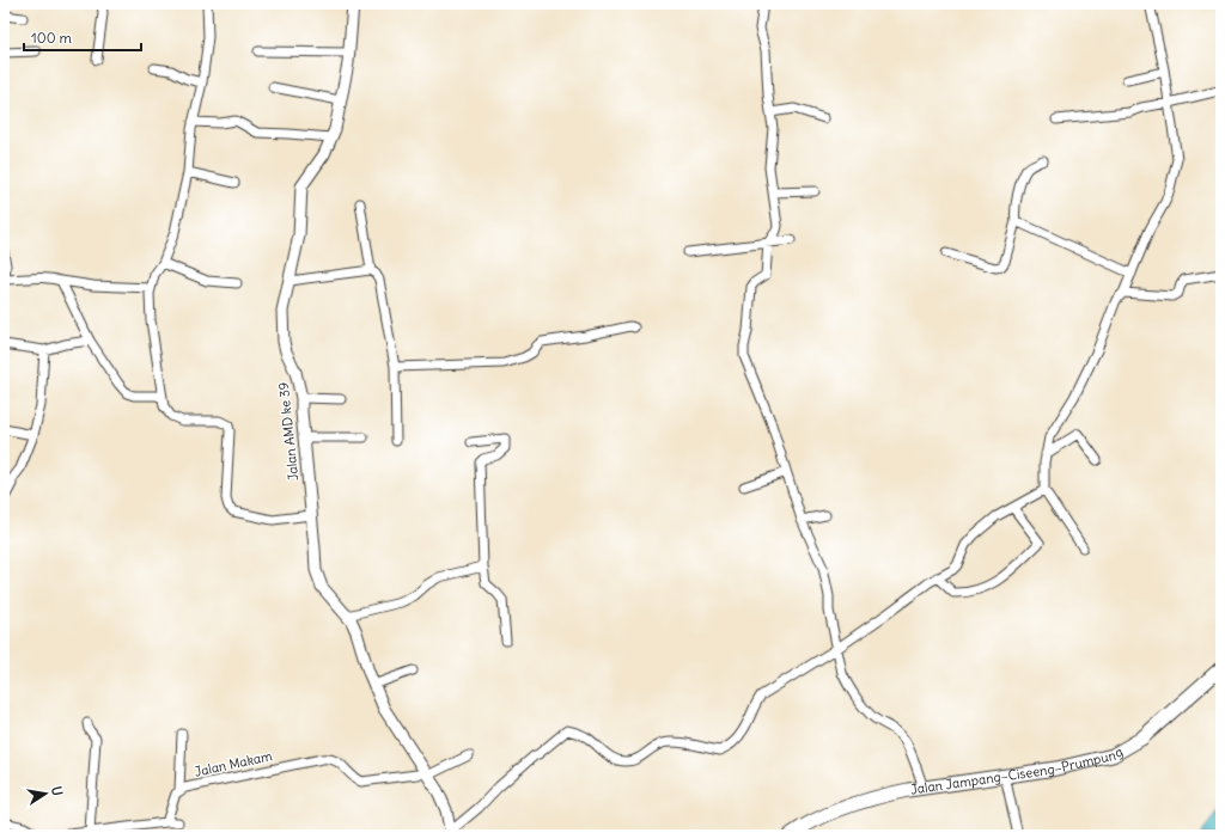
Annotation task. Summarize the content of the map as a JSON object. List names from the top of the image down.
{
  "streets": {
    "main road": ["Jalan Jampang–Ciseeng–Prumpung"],
    "street": ["Jalan AMD ke 39", "Jalan Makam"]
  },
  "crossings": [
    ["Jalan AMD ke 39", "Jalan Makam"]
  ],
  "scale_bar": "100 m",
  "north": "right"
}
